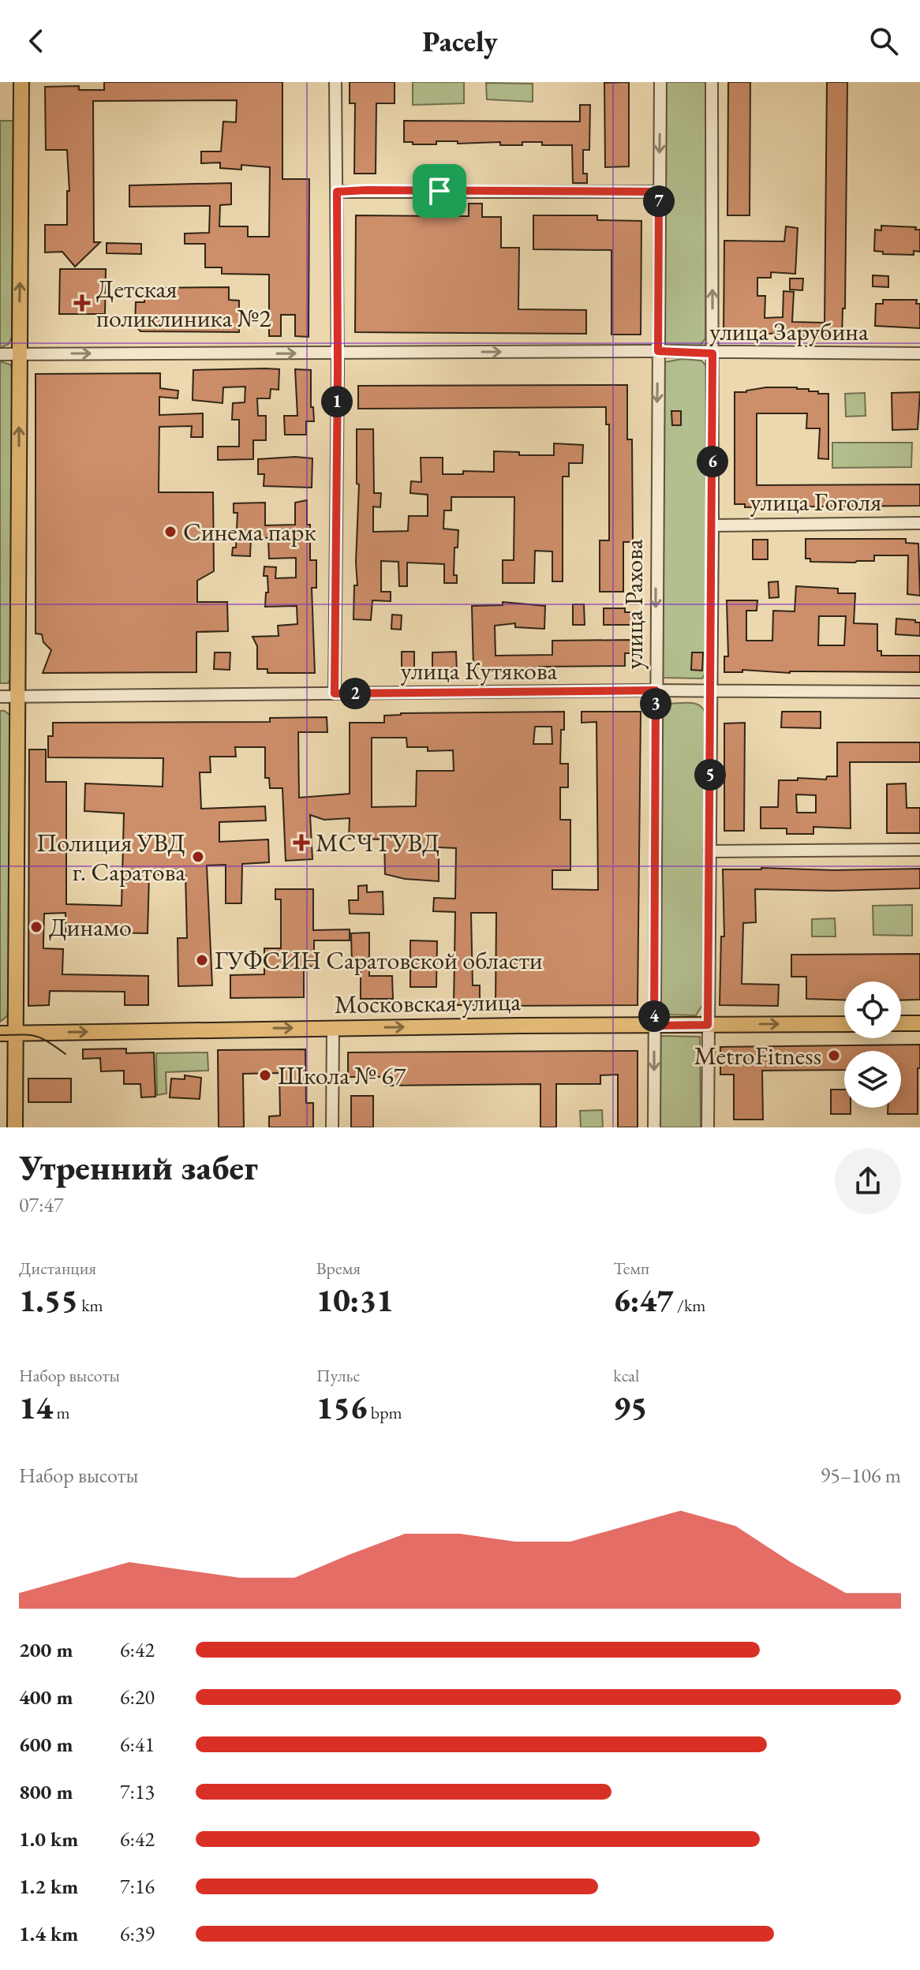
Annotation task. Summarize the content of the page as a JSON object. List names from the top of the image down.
{
  "streets": {
    "main road": ["Московская улица"],
    "street": [
      "улица Зарубина",
      "улица Гоголя",
      "улица Рахова",
      "улица Кутякова"
    ]
  },
  "crossings": [
    ["улица Зарубина", "улица Рахова"],
    ["улица Рахова", "улица Кутякова"],
    ["улица Рахова", "Московская улица"]
  ],
  "one_way": ["улица Зарубина", "Московская улица"],
  "places": {
    "health": ["Детская поликлиника №2", "МСЧ ГУВД"],
    "other": [
      "Синема парк",
      "Полиция УВД г. Саратова",
      "Динамо",
      "ГУФСИН Саратовской области",
      "MetroFitness",
      "Школа № 67"
    ]
  },
  "page": {
    "header": "Pacely",
    "pins": [
      "7",
      "1",
      "6",
      "2",
      "3",
      "5",
      "4"
    ],
    "heading": ["Утренний забег", "07:47"],
    "stats": [
      ["Дистанция", "1.55 km"],
      ["Время", "10:31"],
      ["Темп", "6:47 /km"],
      ["Набор высоты", "14 m"],
      ["Пульс", "156 bpm"],
      ["kcal", "95"]
    ],
    "chart": ["Набор высоты", "95–106 m"],
    "list": [
      {
        "name": "200 m",
        "note": "6:42"
      },
      {
        "name": "400 m",
        "note": "6:20"
      },
      {
        "name": "600 m",
        "note": "6:41"
      },
      {
        "name": "800 m",
        "note": "7:13"
      },
      {
        "name": "1.0 km",
        "note": "6:42"
      },
      {
        "name": "1.2 km",
        "note": "7:16"
      },
      {
        "name": "1.4 km",
        "note": "6:39"
      }
    ]
  }
}
